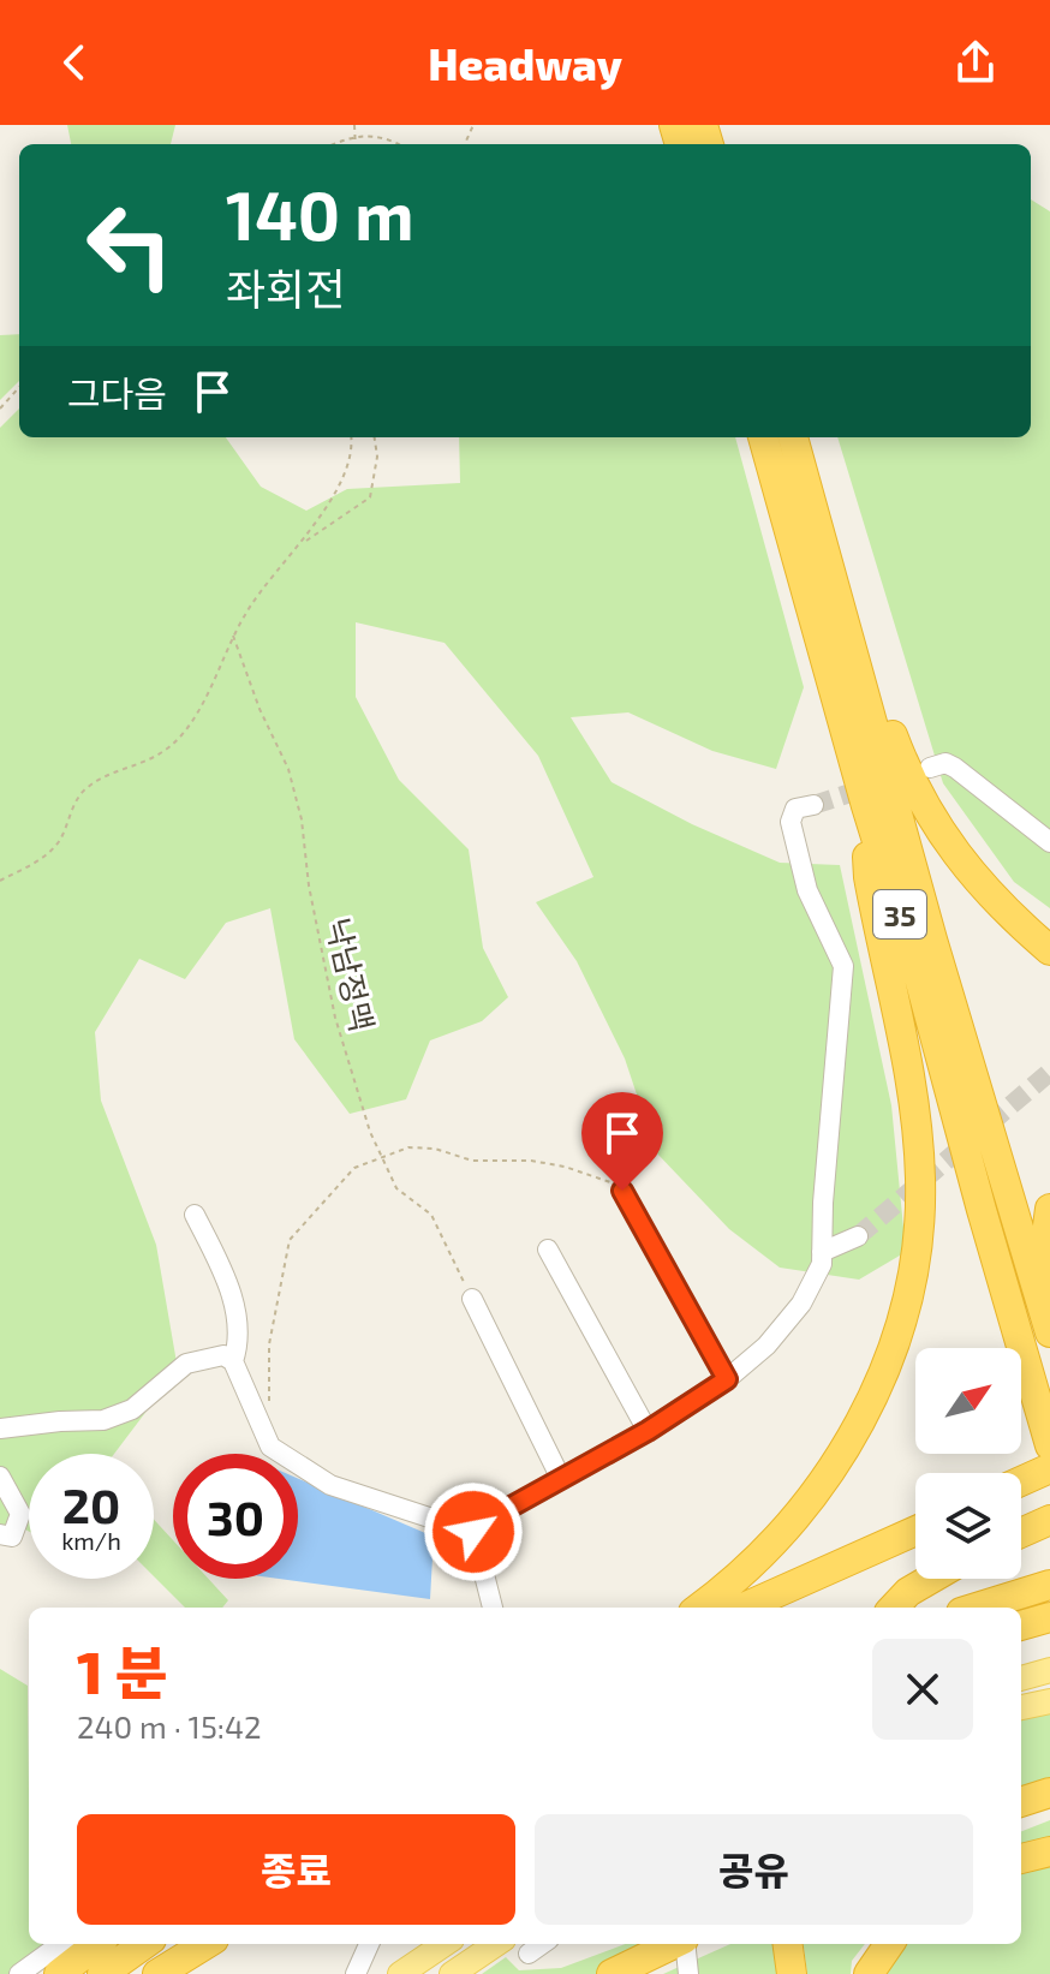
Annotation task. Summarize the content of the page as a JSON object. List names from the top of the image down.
{
  "streets": {
    "highway": ["35"],
    "path": ["낙남정맥"]
  },
  "north": "top right",
  "page": {
    "header": "Headway",
    "turn": ["140 m", "좌회전"],
    "then": "그다음",
    "speed": "20 km/h",
    "limit": "30",
    "heading": ["1 분", "240 m · 15:42"],
    "buttons": ["종료", "공유"]
  }
}
